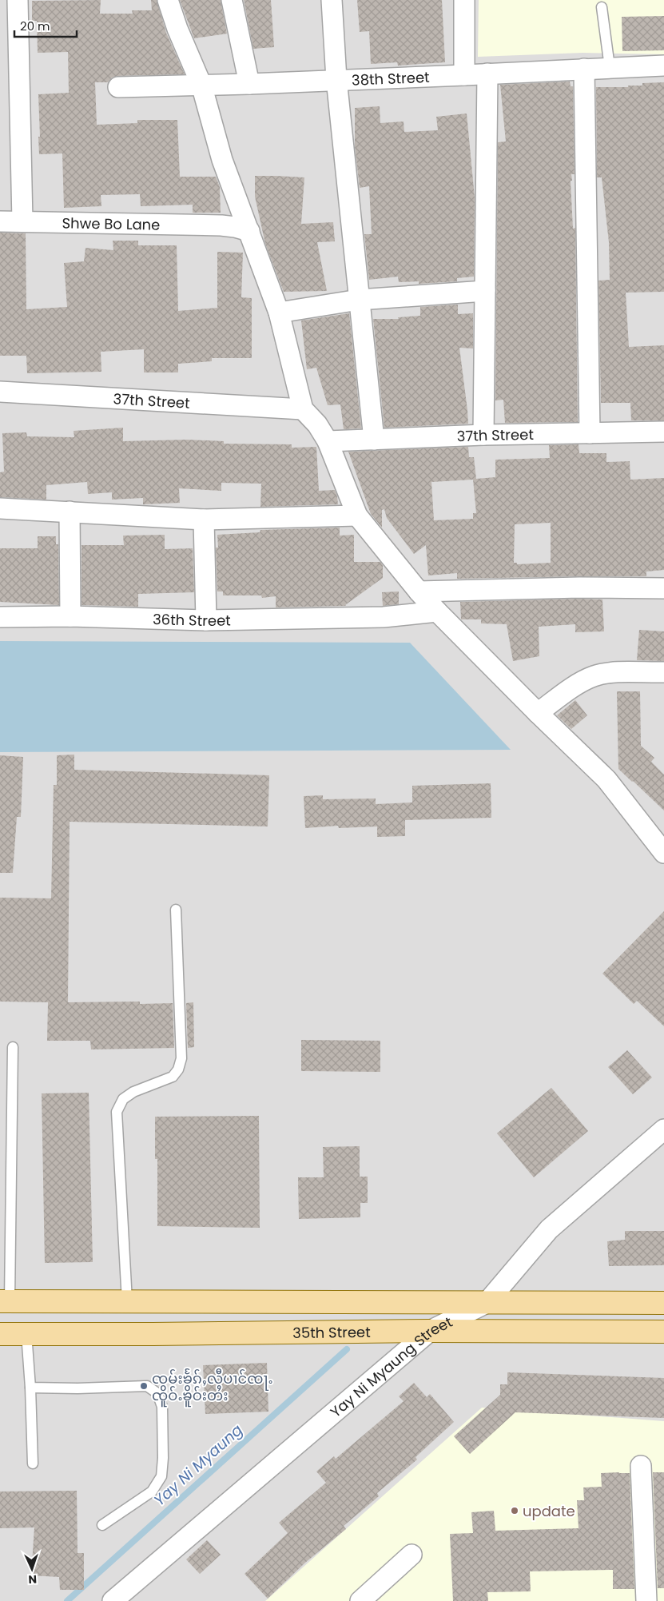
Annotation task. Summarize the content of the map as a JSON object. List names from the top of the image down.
{
  "streets": {
    "main road": ["35th Street"],
    "street": [
      "38th Street",
      "Shwe Bo Lane",
      "37th Street",
      "36th Street",
      "Yay Ni Myaung Street"
    ]
  },
  "crossings": [
    ["35th Street", "Yay Ni Myaung Street"]
  ],
  "water": ["Yay Ni Myaung"],
  "places": ["ၸုမ်းၶႅၵ်ႇလီပၢင်ၸႃႉ ၸိူဝ်ႉၶိူဝ်းတႆး", "update"],
  "scale_bar": "20 m",
  "north": "bottom"
}
